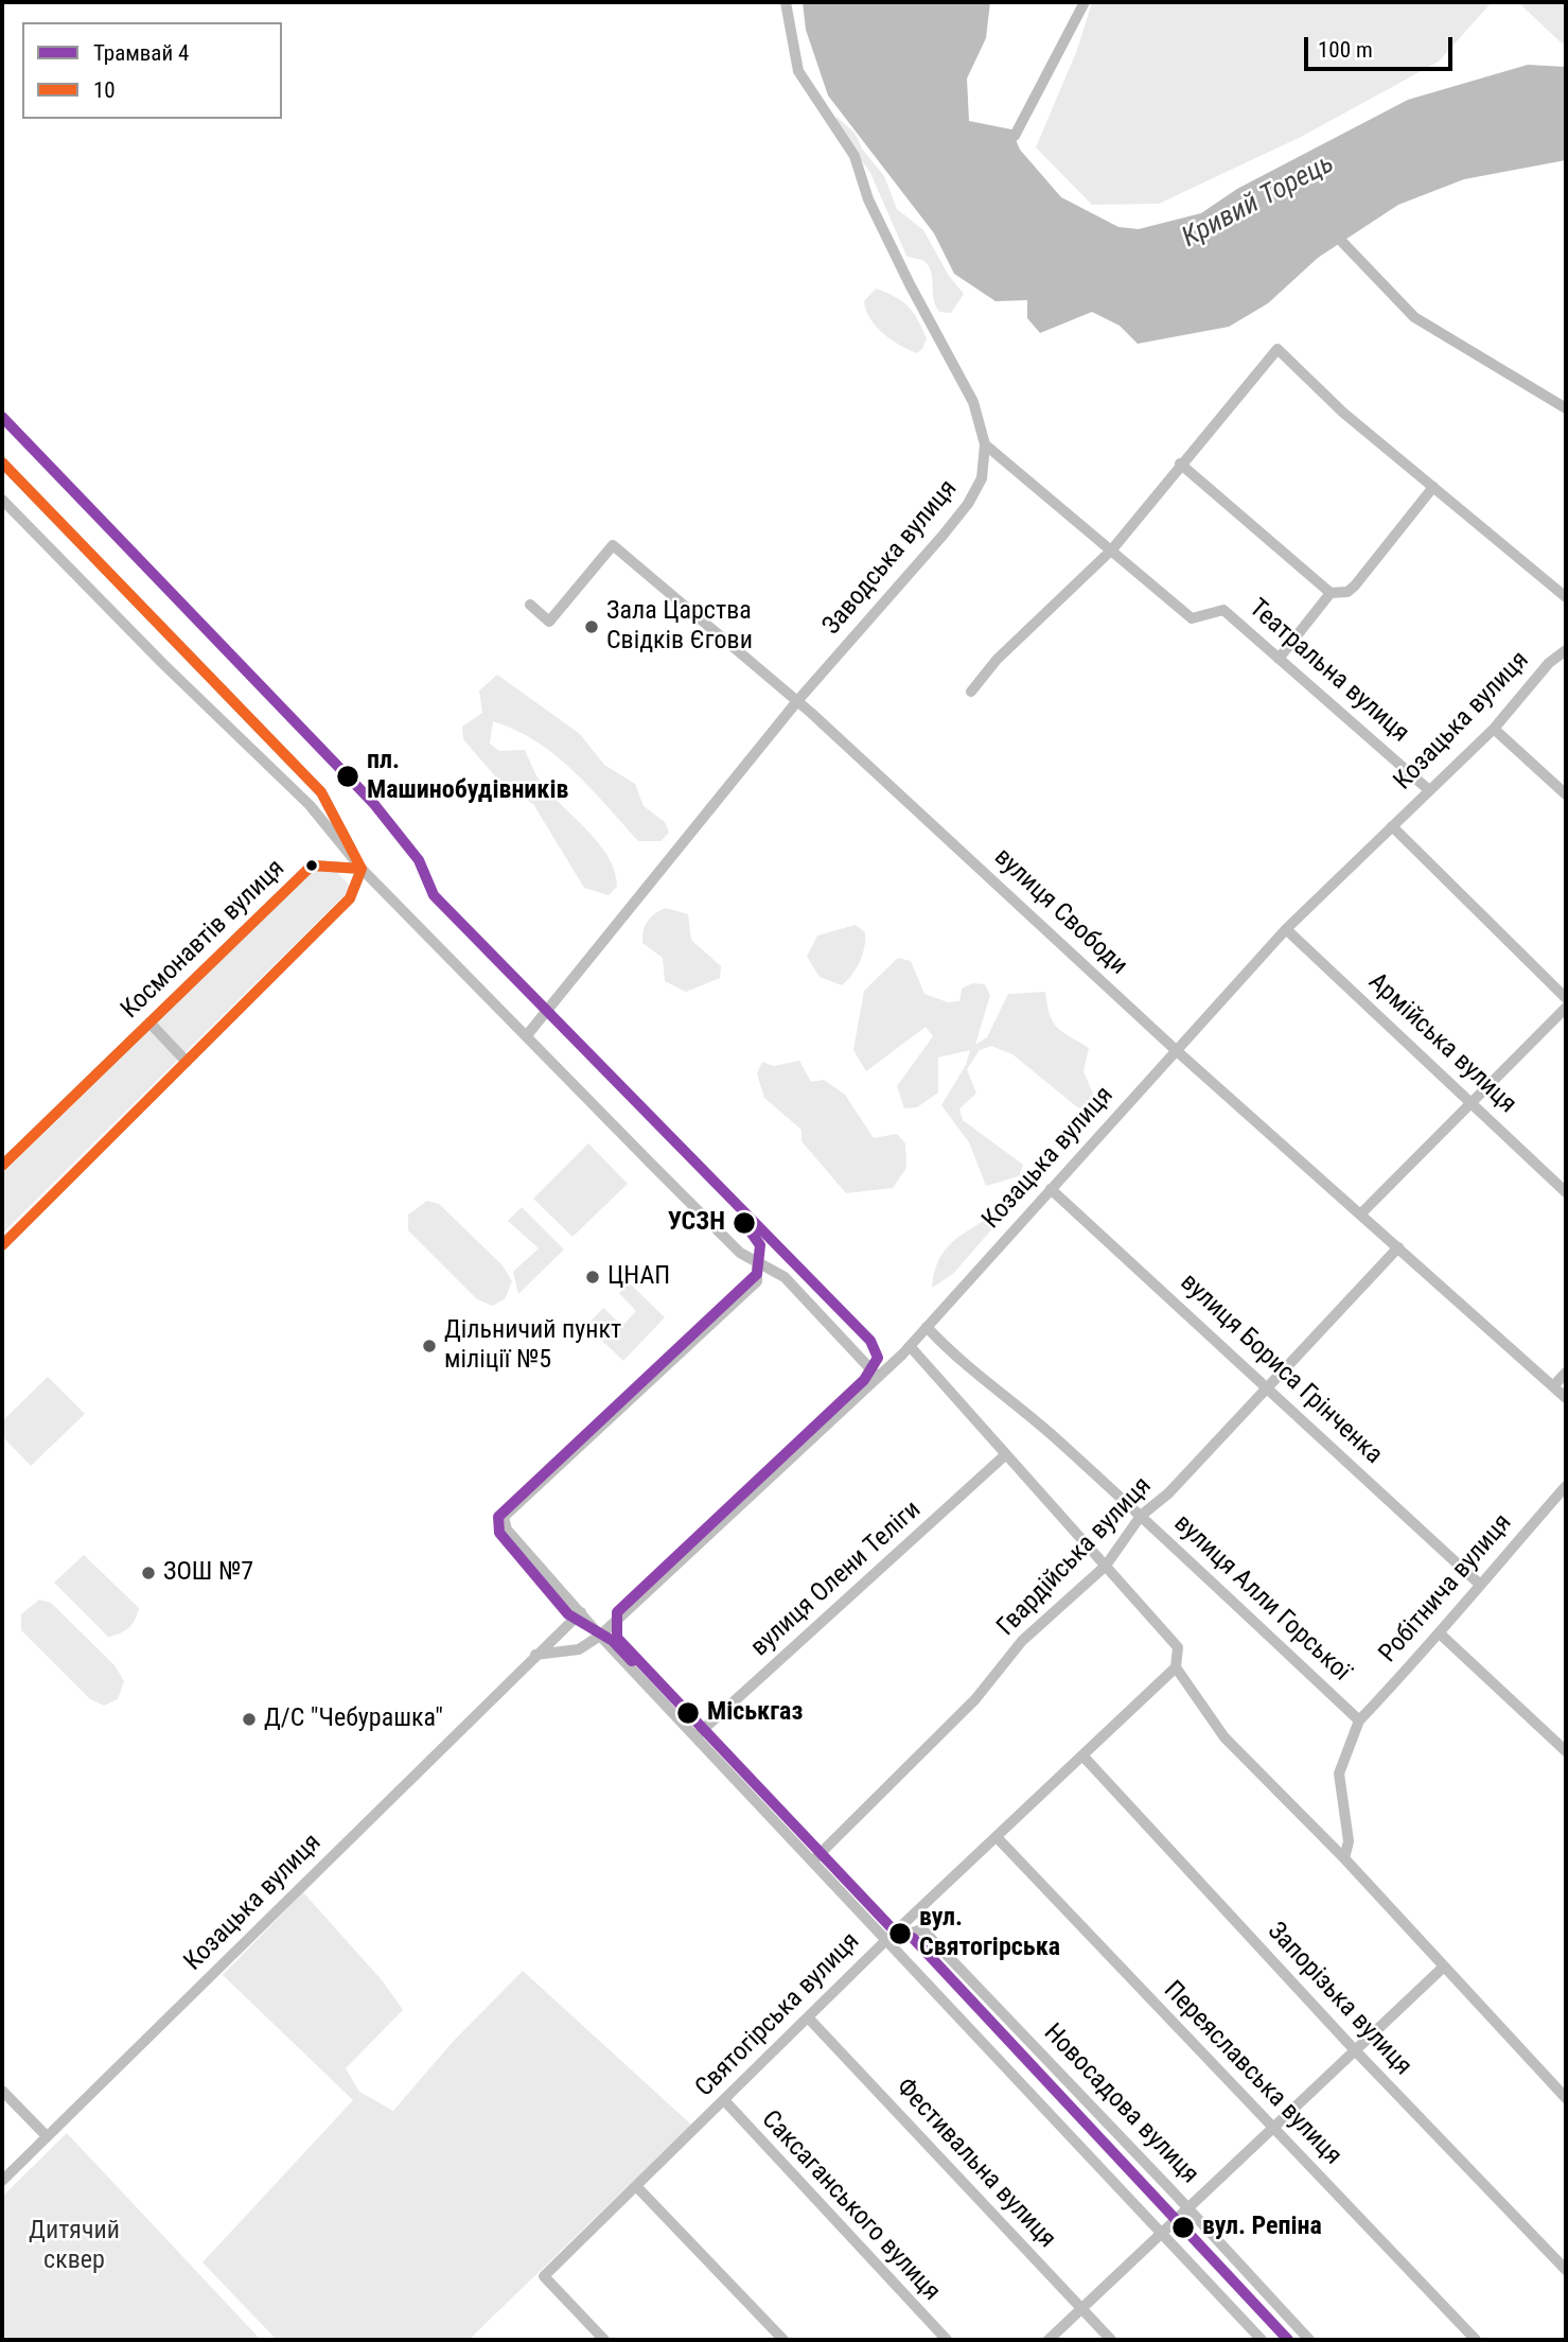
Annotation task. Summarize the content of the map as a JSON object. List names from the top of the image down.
{
  "streets": {
    "street": [
      "Заводська вулиця",
      "Театральна вулиця",
      "Козацька вулиця",
      "вулиця Свободи",
      "Космонавтів вулиця",
      "Армійська вулиця",
      "вулиця Бориса Грінченка",
      "Гвардійська вулиця",
      "вулиця Олени Теліги",
      "Робітнича вулиця",
      "вулиця Алли Горської",
      "Запорізька вулиця",
      "Святогірська вулиця",
      "Переяславська вулиця",
      "Новосадова вулиця",
      "Фестивальна вулиця",
      "Саксаганського вулиця"
    ]
  },
  "crossings": [
    ["Заводська вулиця", "Театральна вулиця"],
    ["Заводська вулиця", "вулиця Свободи"],
    ["Театральна вулиця", "Козацька вулиця"],
    ["Козацька вулиця", "вулиця Свободи"],
    ["Козацька вулиця", "Армійська вулиця"],
    ["Козацька вулиця", "вулиця Бориса Грінченка"],
    ["Козацька вулиця", "вулиця Алли Горської"],
    ["вулиця Свободи", "Гвардійська вулиця"],
    ["вулиця Бориса Грінченка", "Гвардійська вулиця"],
    ["вулиця Бориса Грінченка", "Робітнича вулиця"],
    ["Гвардійська вулиця", "вулиця Алли Горської"],
    ["Робітнича вулиця", "вулиця Алли Горської"],
    ["Запорізька вулиця", "Святогірська вулиця"],
    ["Святогірська вулиця", "Переяславська вулиця"],
    ["Святогірська вулиця", "Новосадова вулиця"],
    ["Святогірська вулиця", "Фестивальна вулиця"],
    ["Святогірська вулиця", "Саксаганського вулиця"]
  ],
  "water": ["Кривий Торець"],
  "parks": ["Дитячий сквер"],
  "places": [
    "Зала Царства Свідків Єгови",
    "пл. Машинобудівників",
    "УСЗН",
    "ЦНАП",
    "Дільничий пункт міліції №5",
    "ЗОШ №7",
    "Міськгаз",
    "Д/С \"Чебурашка\"",
    "вул. Святогірська",
    "вул. Репіна"
  ],
  "lines": ["tram line 4", "transit line 10"],
  "legend": ["Трамвай 4", "10"],
  "scale_bar": "100 m"
}
